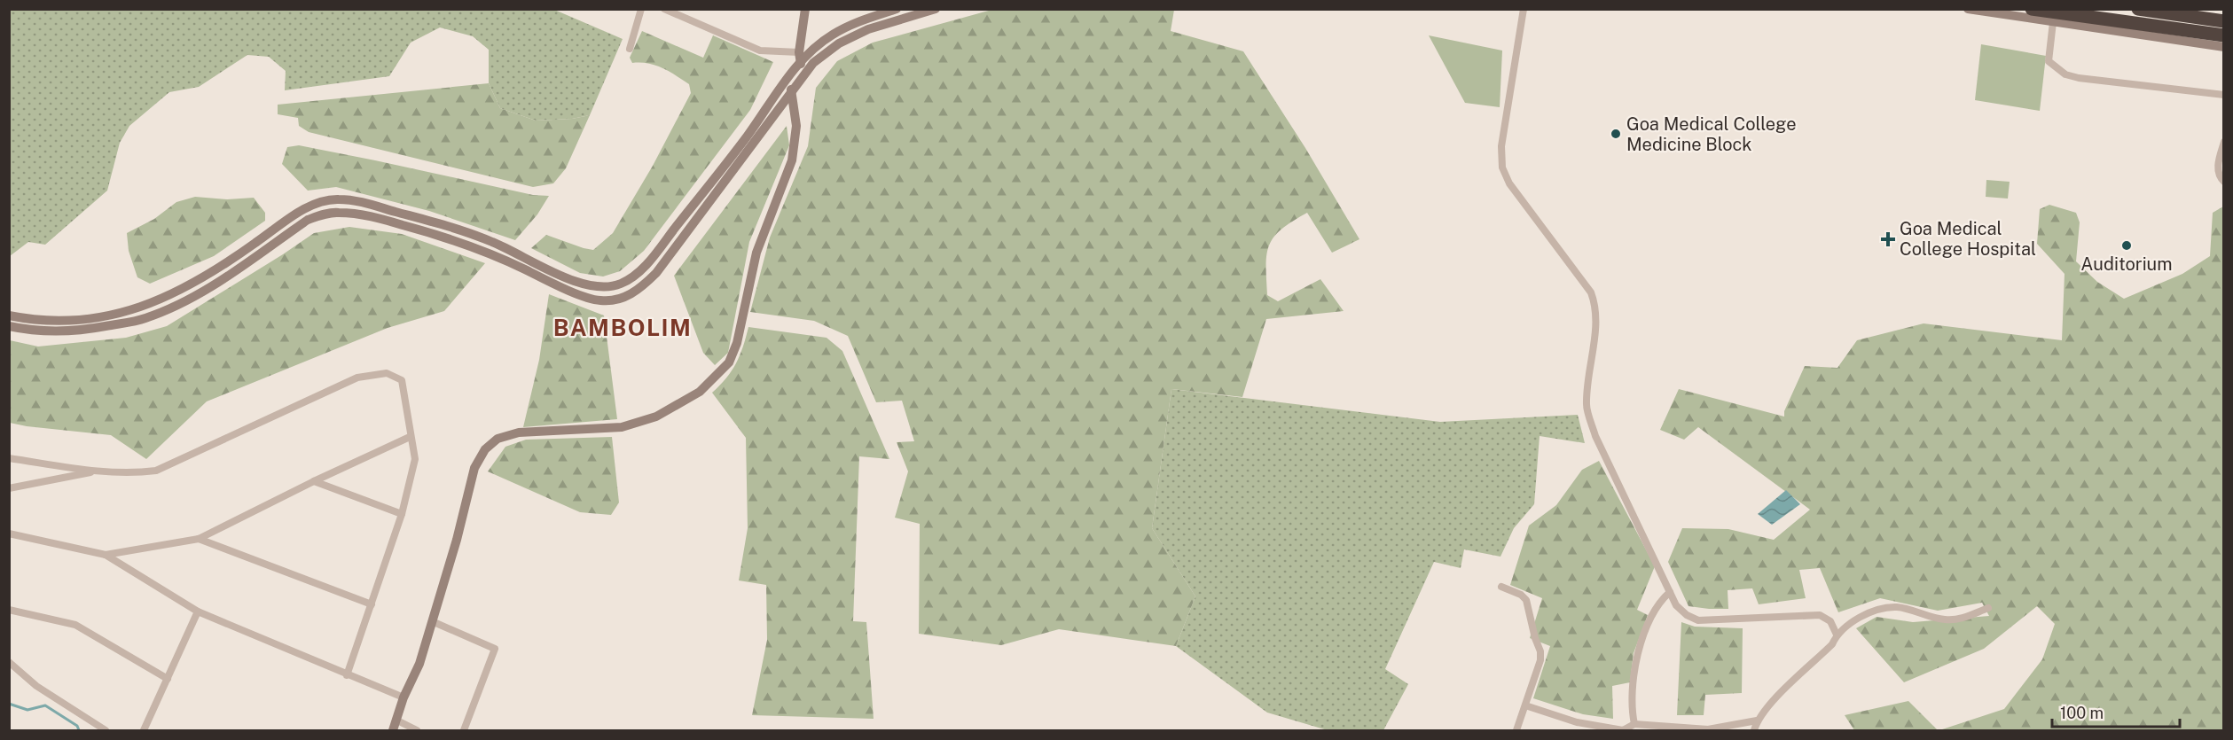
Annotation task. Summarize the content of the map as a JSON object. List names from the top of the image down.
{
  "districts": ["BAMBOLIM"],
  "places": {
    "other": ["Goa Medical College Medicine Block", "Auditorium"],
    "health": ["Goa Medical College Hospital"]
  },
  "scale_bar": "100 m"
}
